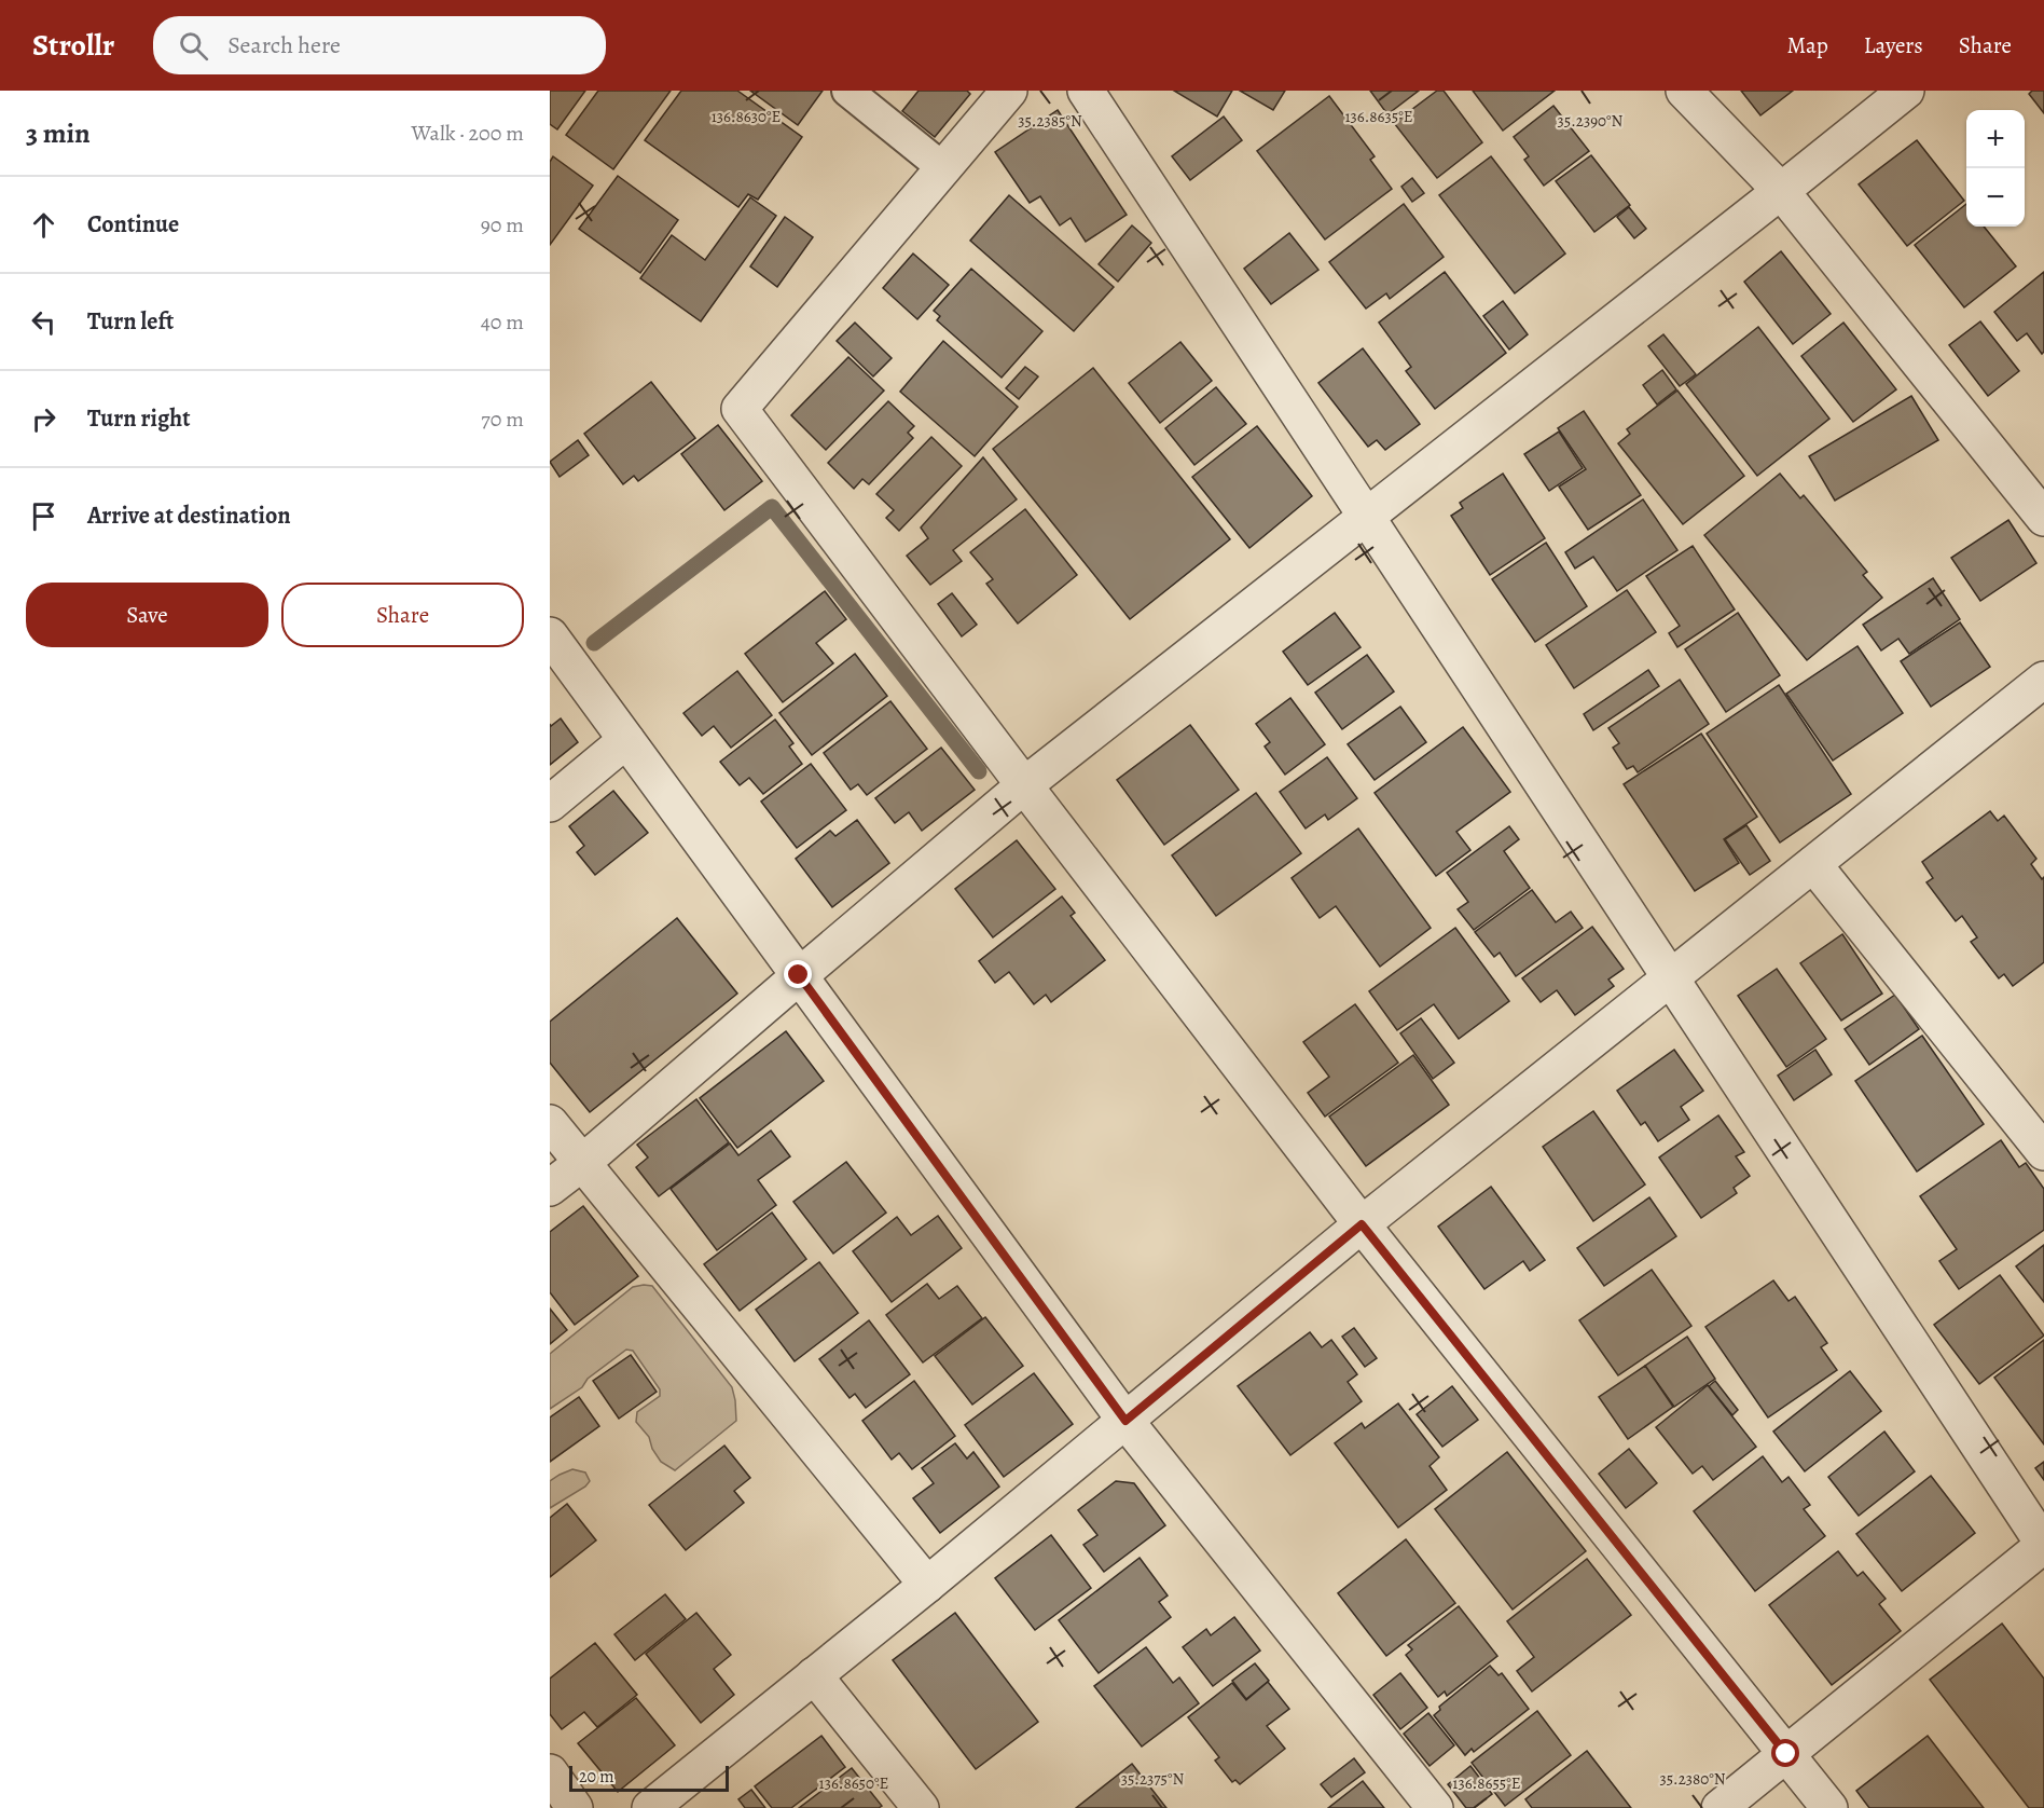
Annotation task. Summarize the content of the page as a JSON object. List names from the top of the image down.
{
  "scale_bar": "20 m",
  "page": {
    "header": "Strollr",
    "search": "Search here",
    "nav": ["Map", "Layers", "Share"],
    "heading": ["3 min", "Walk · 200 m"],
    "map_buttons": ["+", "−"],
    "list": [
      ["Continue", "90 m"],
      ["Turn left", "40 m"],
      ["Turn right", "70 m"],
      "Arrive at destination"
    ],
    "buttons": ["Save", "Share"],
    "scale": "20 m"
  },
  "coordinates": [
    "136.8630°E",
    "136.8635°E",
    "35.2385°N",
    "35.2390°N",
    "35.2375°N",
    "35.2380°N",
    "136.8650°E",
    "136.8655°E"
  ]
}
